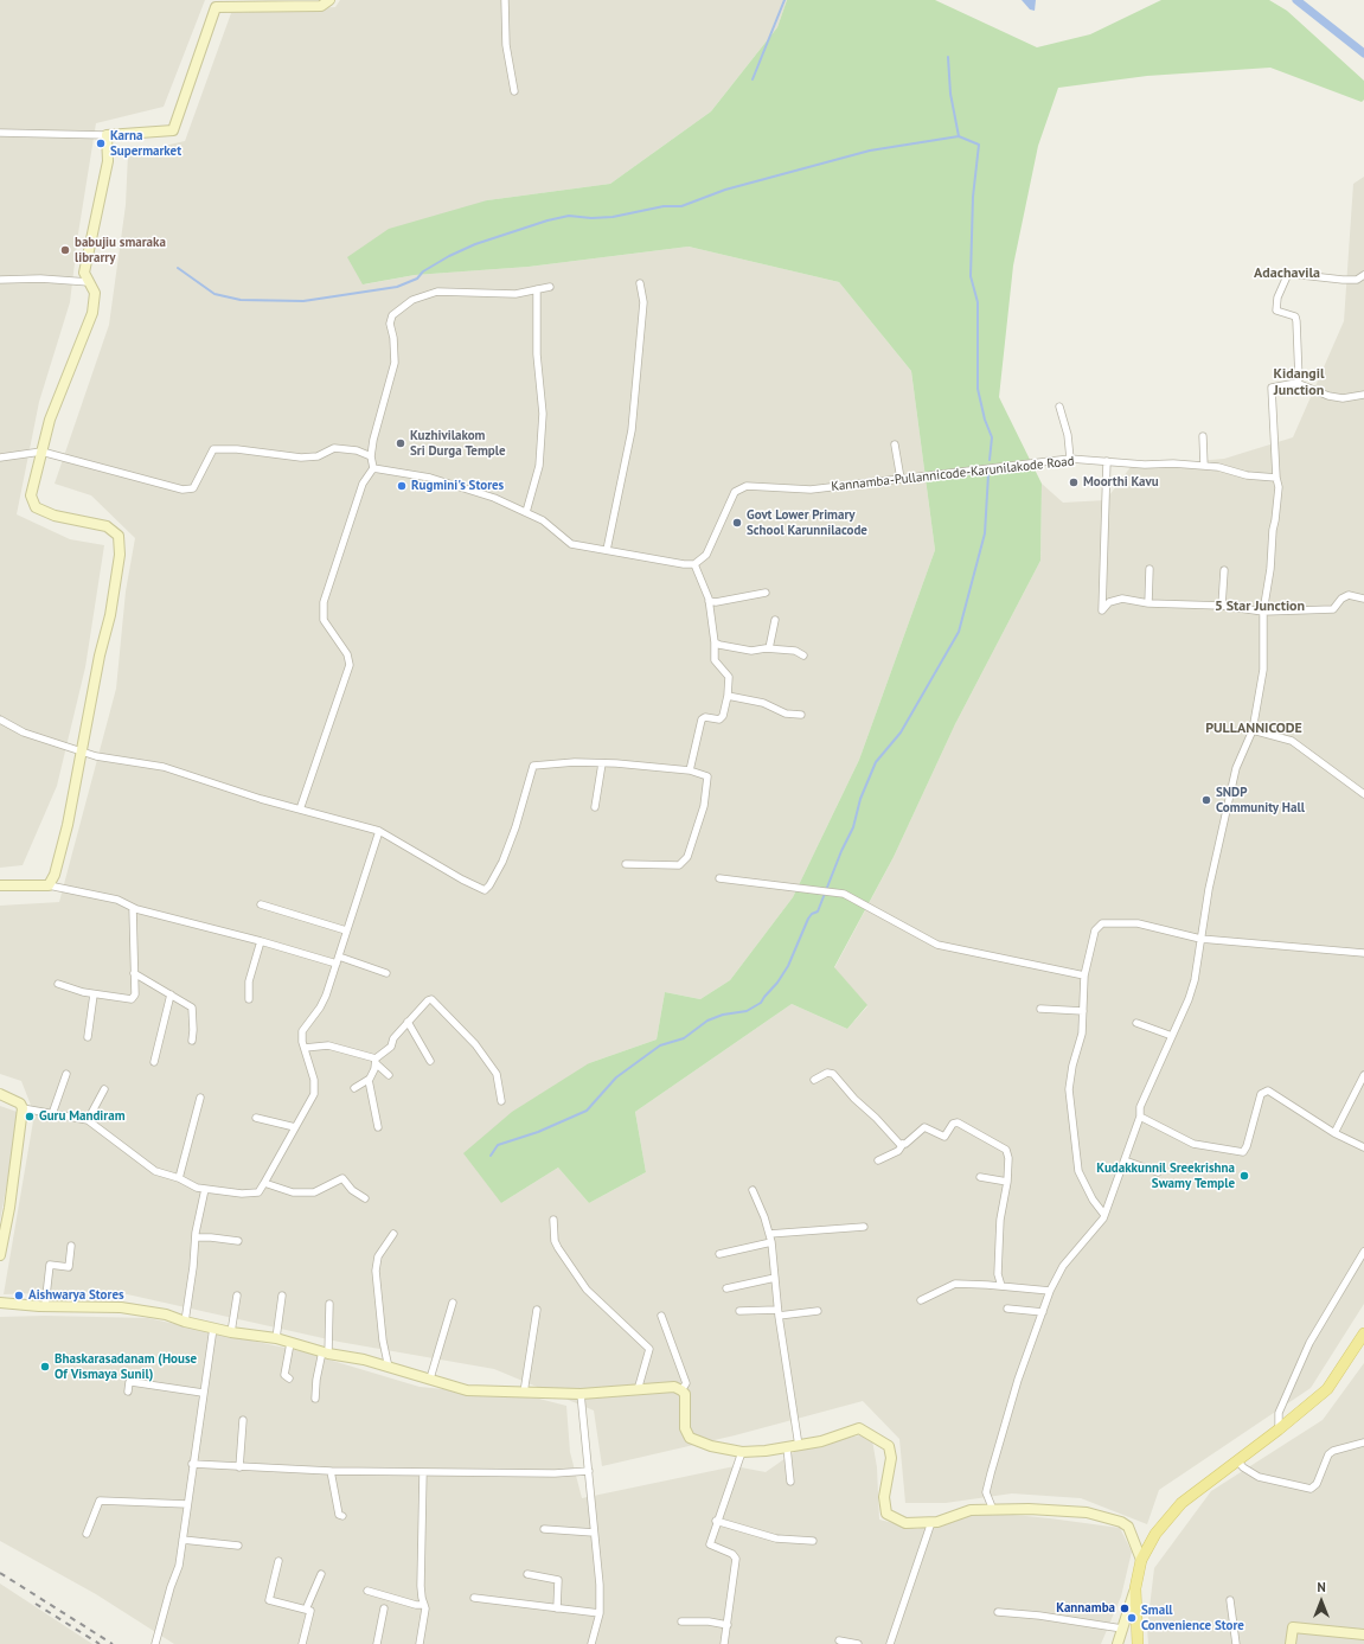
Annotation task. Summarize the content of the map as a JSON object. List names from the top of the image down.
{
  "streets": {
    "street": ["Kannamba-Pullannicode-Karunilakode Road"]
  },
  "districts": [
    "Adachavila",
    "Kidangil Junction",
    "5 Star Junction",
    "PULLANNICODE"
  ],
  "places": [
    "Karna Supermarket",
    "babujiu smaraka librarry",
    "Kuzhivilakom Sri Durga Temple",
    "Moorthi Kavu",
    "Rugmini's Stores",
    "Govt Lower Primary School Karunnilacode",
    "SNDP Community Hall",
    "Guru Mandiram",
    "Kudakkunnil Sreekrishna Swamy Temple",
    "Aishwarya Stores",
    "Bhaskarasadanam (House Of Vismaya Sunil)",
    "Kannamba",
    "Small Convenience Store"
  ],
  "north": "top"
}
